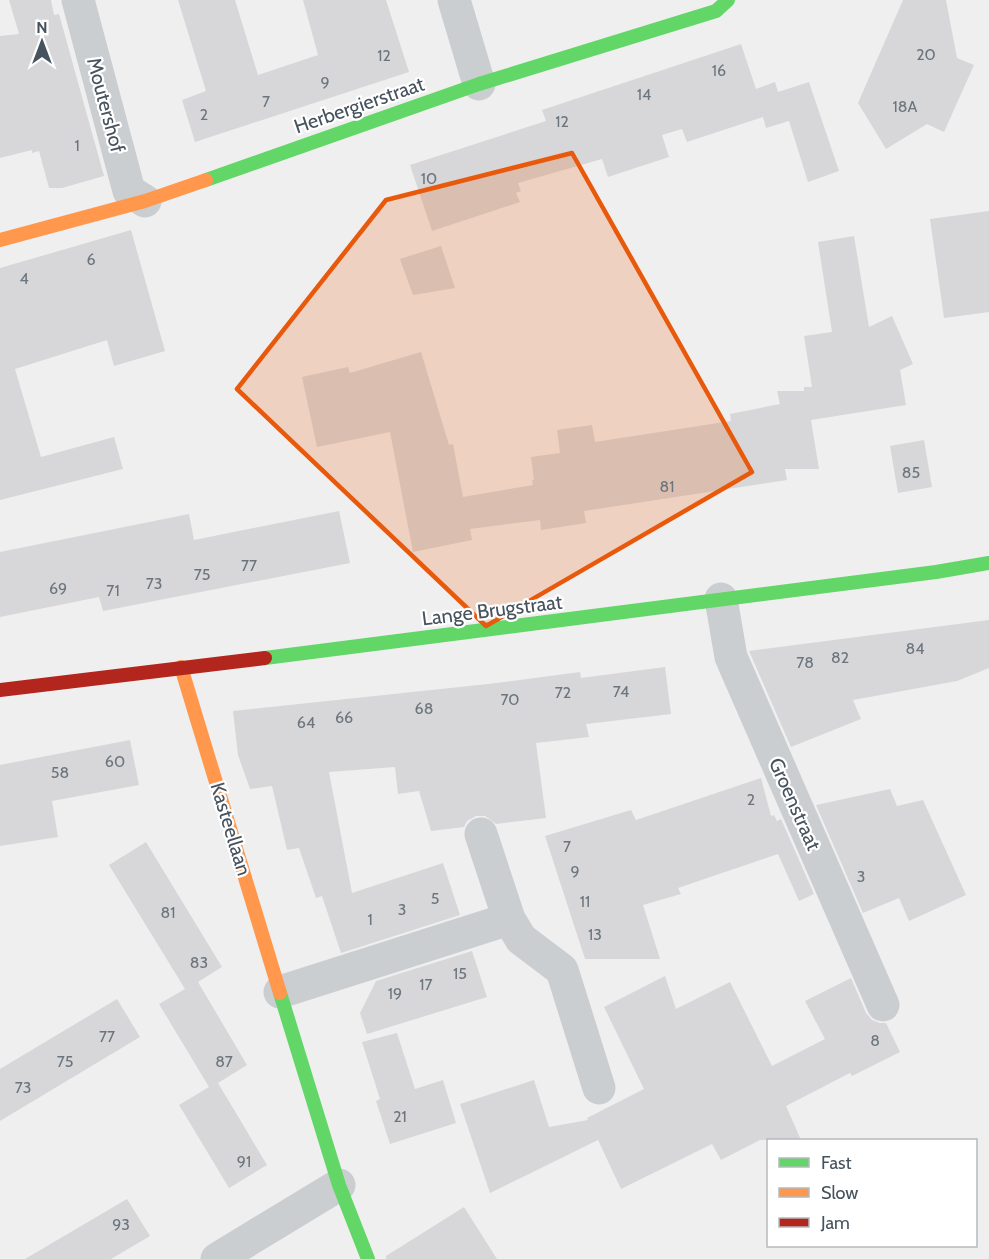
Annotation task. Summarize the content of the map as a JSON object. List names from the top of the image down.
{
  "streets": {
    "street": [
      "Moutershof",
      "Herbergierstraat",
      "Lange Brugstraat",
      "Groenstraat",
      "Kasteellaan"
    ]
  },
  "crossings": [
    ["Moutershof", "Herbergierstraat"],
    ["Lange Brugstraat", "Groenstraat"],
    ["Lange Brugstraat", "Kasteellaan"]
  ],
  "house_numbers": [
    "20",
    "12",
    "16",
    "9",
    "14",
    "7",
    "18A",
    "2",
    "12",
    "1",
    "10",
    "6",
    "4",
    "85",
    "81",
    "77",
    "75",
    "73",
    "69",
    "71",
    "84",
    "82",
    "78",
    "74",
    "72",
    "70",
    "68",
    "66",
    "64",
    "60",
    "58",
    "2",
    "7",
    "9",
    "3",
    "5",
    "11",
    "3",
    "81",
    "1",
    "13",
    "83",
    "15",
    "17",
    "19",
    "77",
    "8",
    "75",
    "87",
    "73",
    "21",
    "91",
    "93"
  ],
  "legend": ["Fast", "Slow", "Jam"],
  "north": "top"
}
